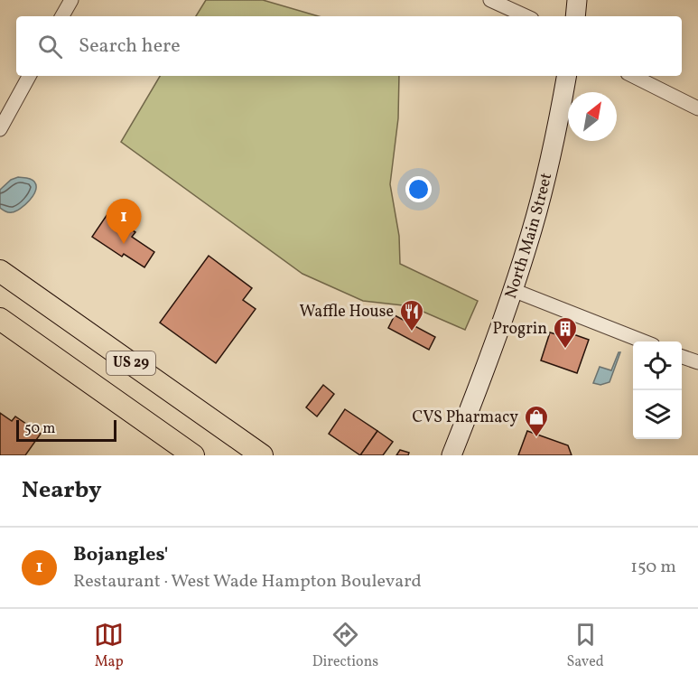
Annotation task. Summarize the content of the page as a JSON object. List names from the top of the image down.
{
  "streets": {
    "main road": ["North Main Street", "US 29"]
  },
  "places": {
    "restaurant": ["Waffle House"],
    "building": ["Progrin"],
    "shop": ["CVS Pharmacy"]
  },
  "scale_bar": "50 m",
  "north": "top right",
  "page": {
    "search": "Search here",
    "pins": "1",
    "scale": "50 m",
    "heading": "Nearby",
    "list": [
      {
        "mark": "1",
        "name": "Bojangles'",
        "note": "Restaurant · West Wade Hampton Boulevard",
        "value": "150 m"
      }
    ],
    "nav": ["Map", "Directions", "Saved"]
  }
}
